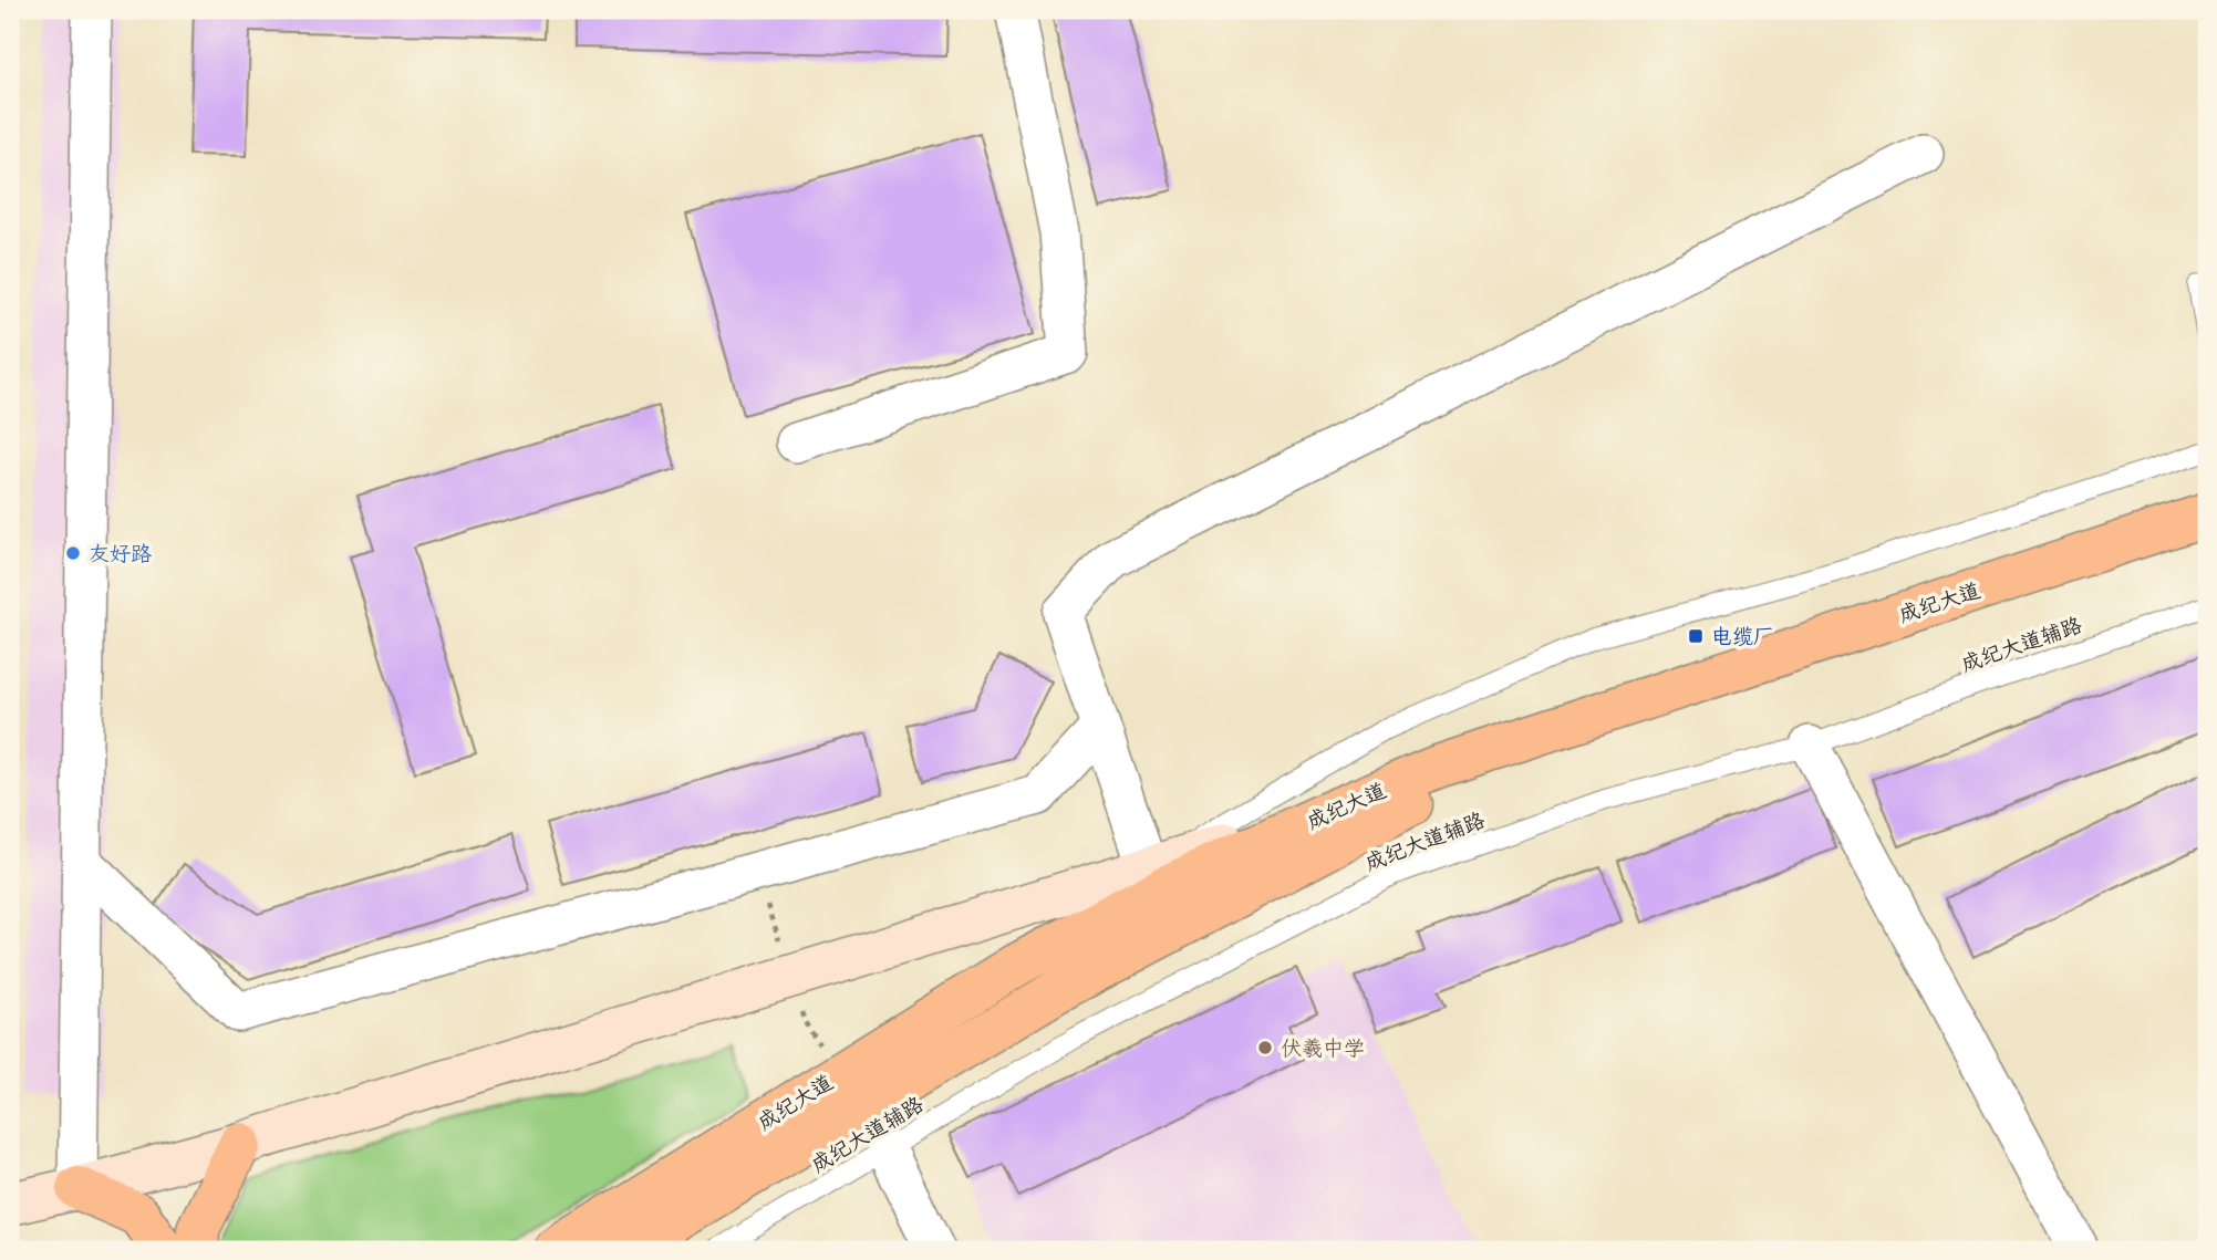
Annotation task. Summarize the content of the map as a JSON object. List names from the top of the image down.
{
  "streets": {
    "highway": ["成纪大道"],
    "lane": ["成纪大道辅路"]
  },
  "places": {
    "other": ["友好路", "伏羲中学"],
    "transit": ["电缆厂"]
  }
}
